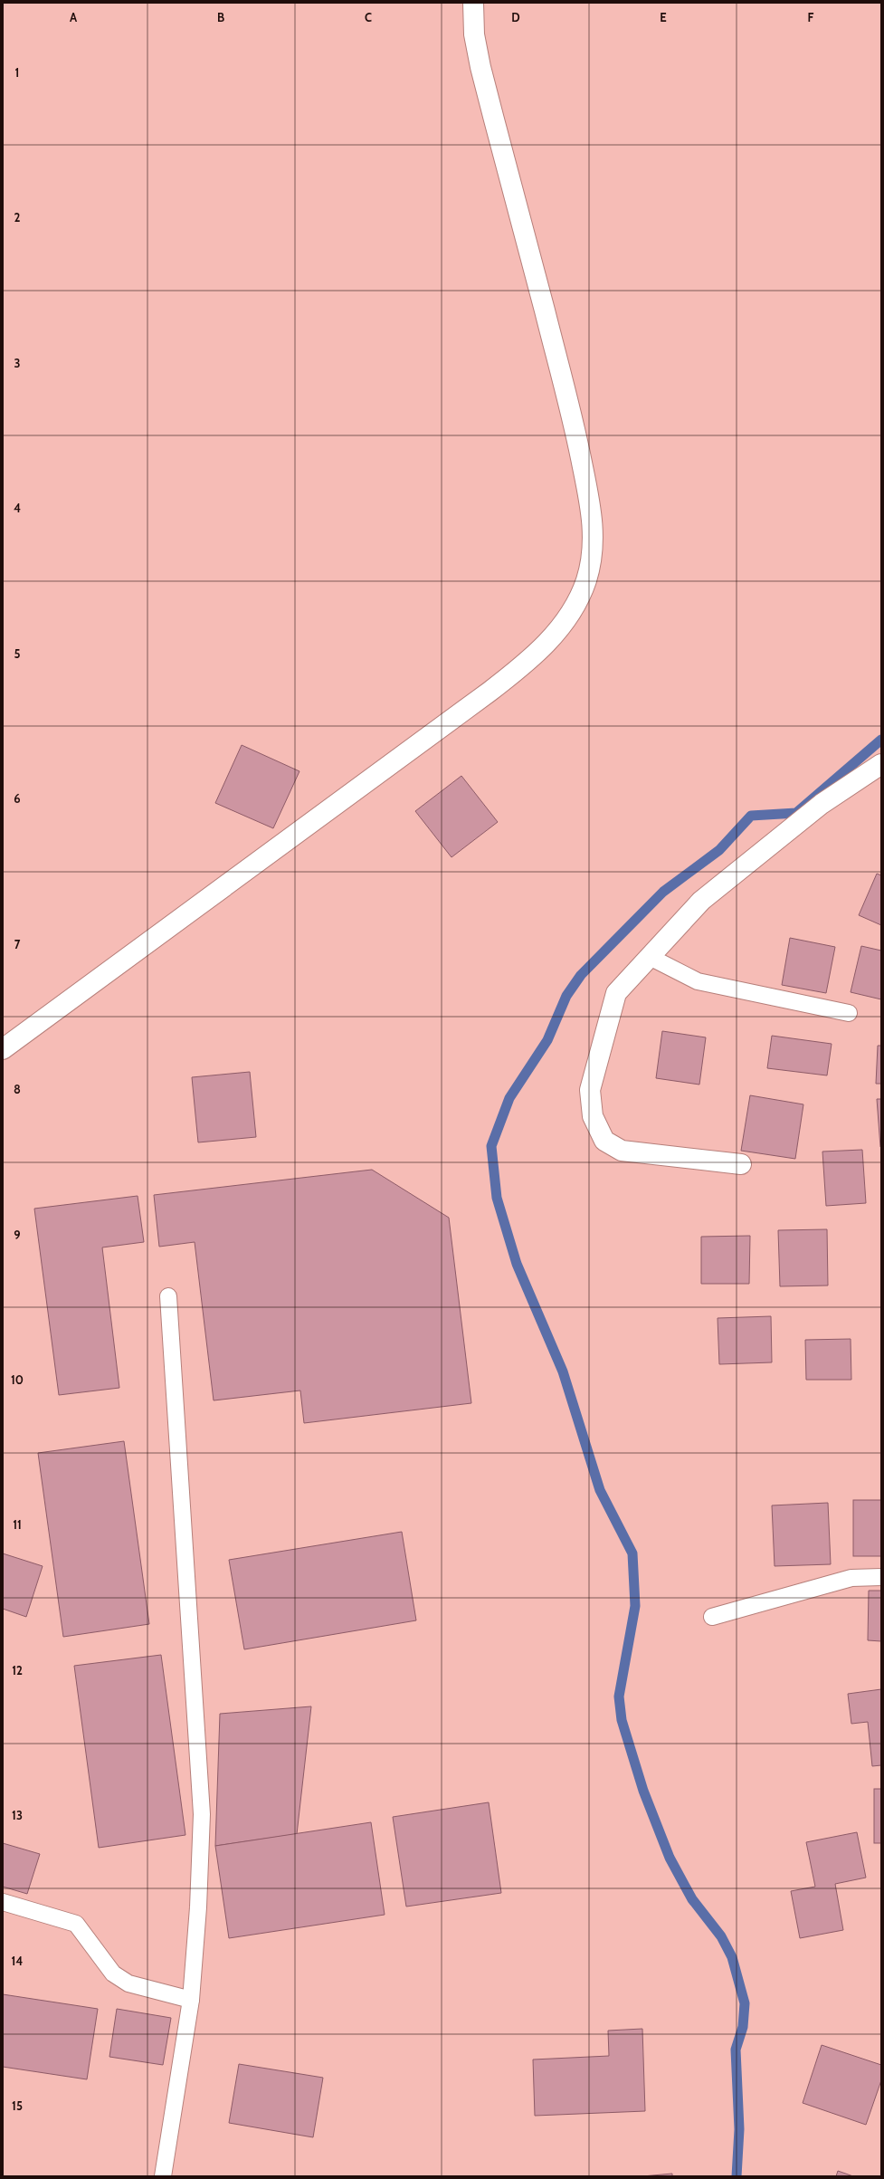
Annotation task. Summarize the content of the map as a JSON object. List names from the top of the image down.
{
  "grid": {
    "columns": [
      "A",
      "B",
      "C",
      "D",
      "E",
      "F"
    ],
    "rows": [
      "1",
      "2",
      "3",
      "4",
      "5",
      "6",
      "7",
      "8",
      "9",
      "10",
      "11",
      "12",
      "13",
      "14",
      "15"
    ]
  }
}
